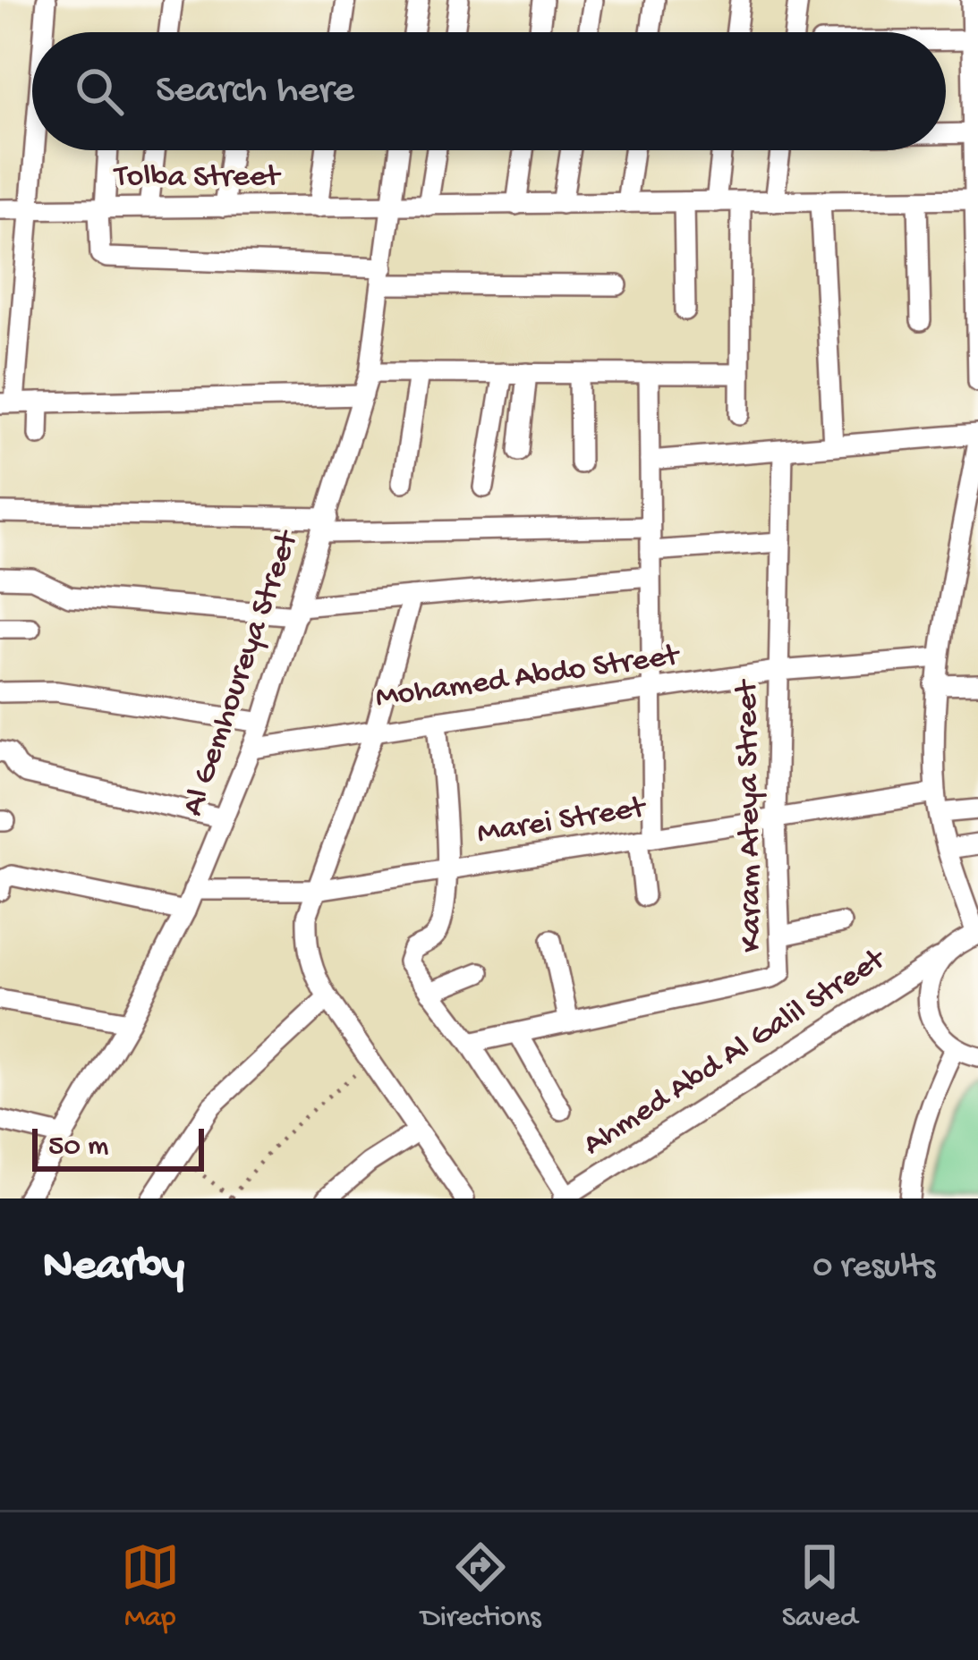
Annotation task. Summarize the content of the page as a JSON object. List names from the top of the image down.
{
  "streets": {
    "street": [
      "Tolba Street",
      "Al Gemhoureya Street",
      "Mohamed Abdo Street",
      "Karam Ateya Street",
      "Marei Street",
      "Ahmed Abd Al Galil Street"
    ]
  },
  "crossings": [
    ["Tolba Street", "Al Gemhoureya Street"],
    ["Al Gemhoureya Street", "Mohamed Abdo Street"],
    ["Al Gemhoureya Street", "Marei Street"],
    ["Mohamed Abdo Street", "Karam Ateya Street"],
    ["Karam Ateya Street", "Marei Street"]
  ],
  "scale_bar": "50 m",
  "page": {
    "search": "Search here",
    "scale": "50 m",
    "heading": ["Nearby", "0 results"],
    "nav": ["Map", "Directions", "Saved"]
  }
}
